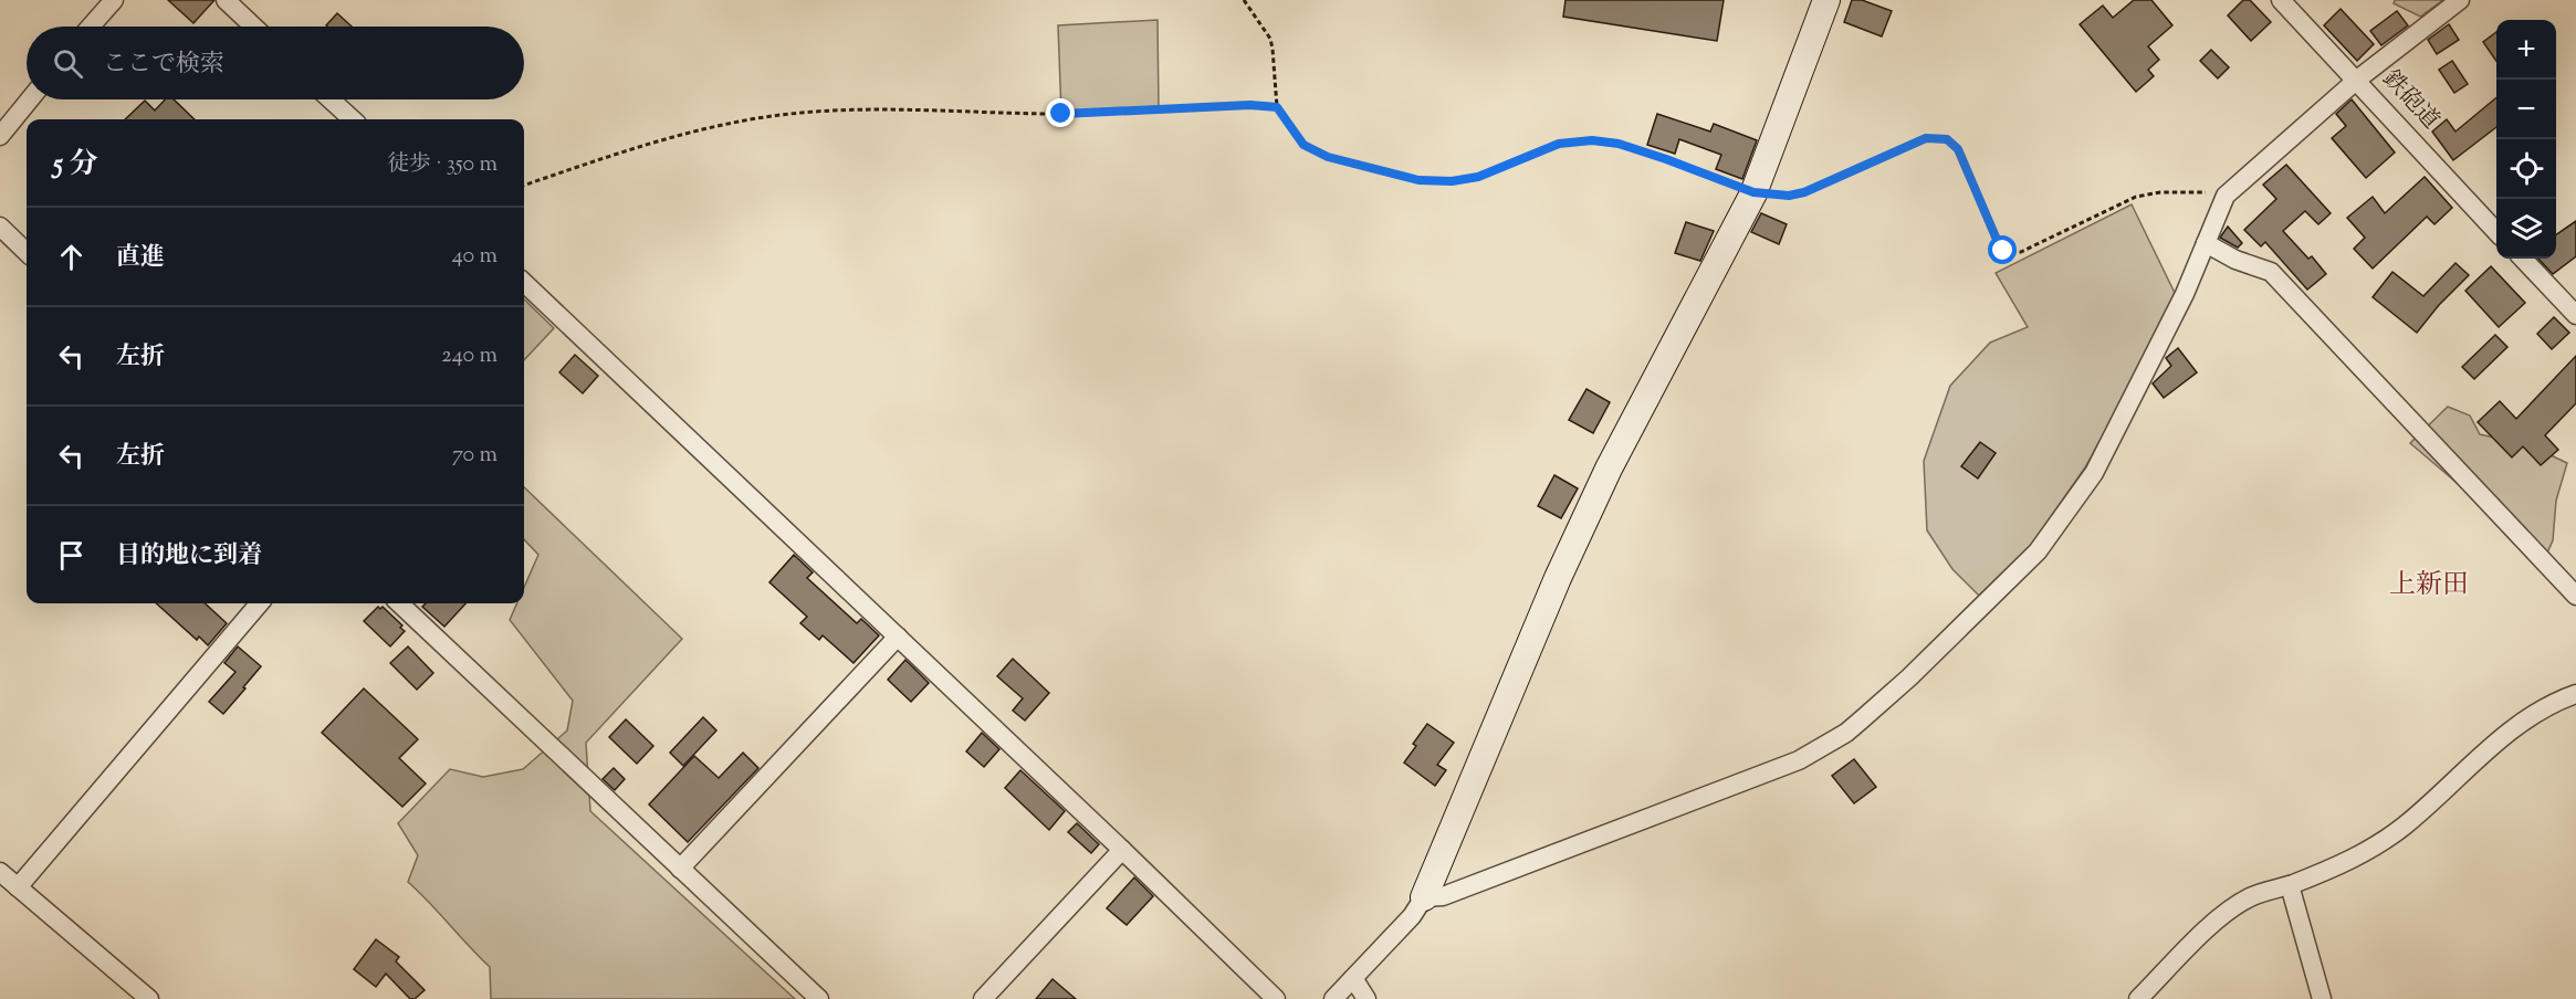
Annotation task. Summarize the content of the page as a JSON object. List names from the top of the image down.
{
  "streets": {
    "street": ["鉄砲道"]
  },
  "districts": ["上新田"],
  "page": {
    "map_buttons": ["+", "−"],
    "search": "ここで検索",
    "heading": ["5 分", "徒歩 · 350 m"],
    "list": [
      ["直進", "40 m"],
      ["左折", "240 m"],
      ["左折", "70 m"],
      "目的地に到着"
    ]
  }
}
